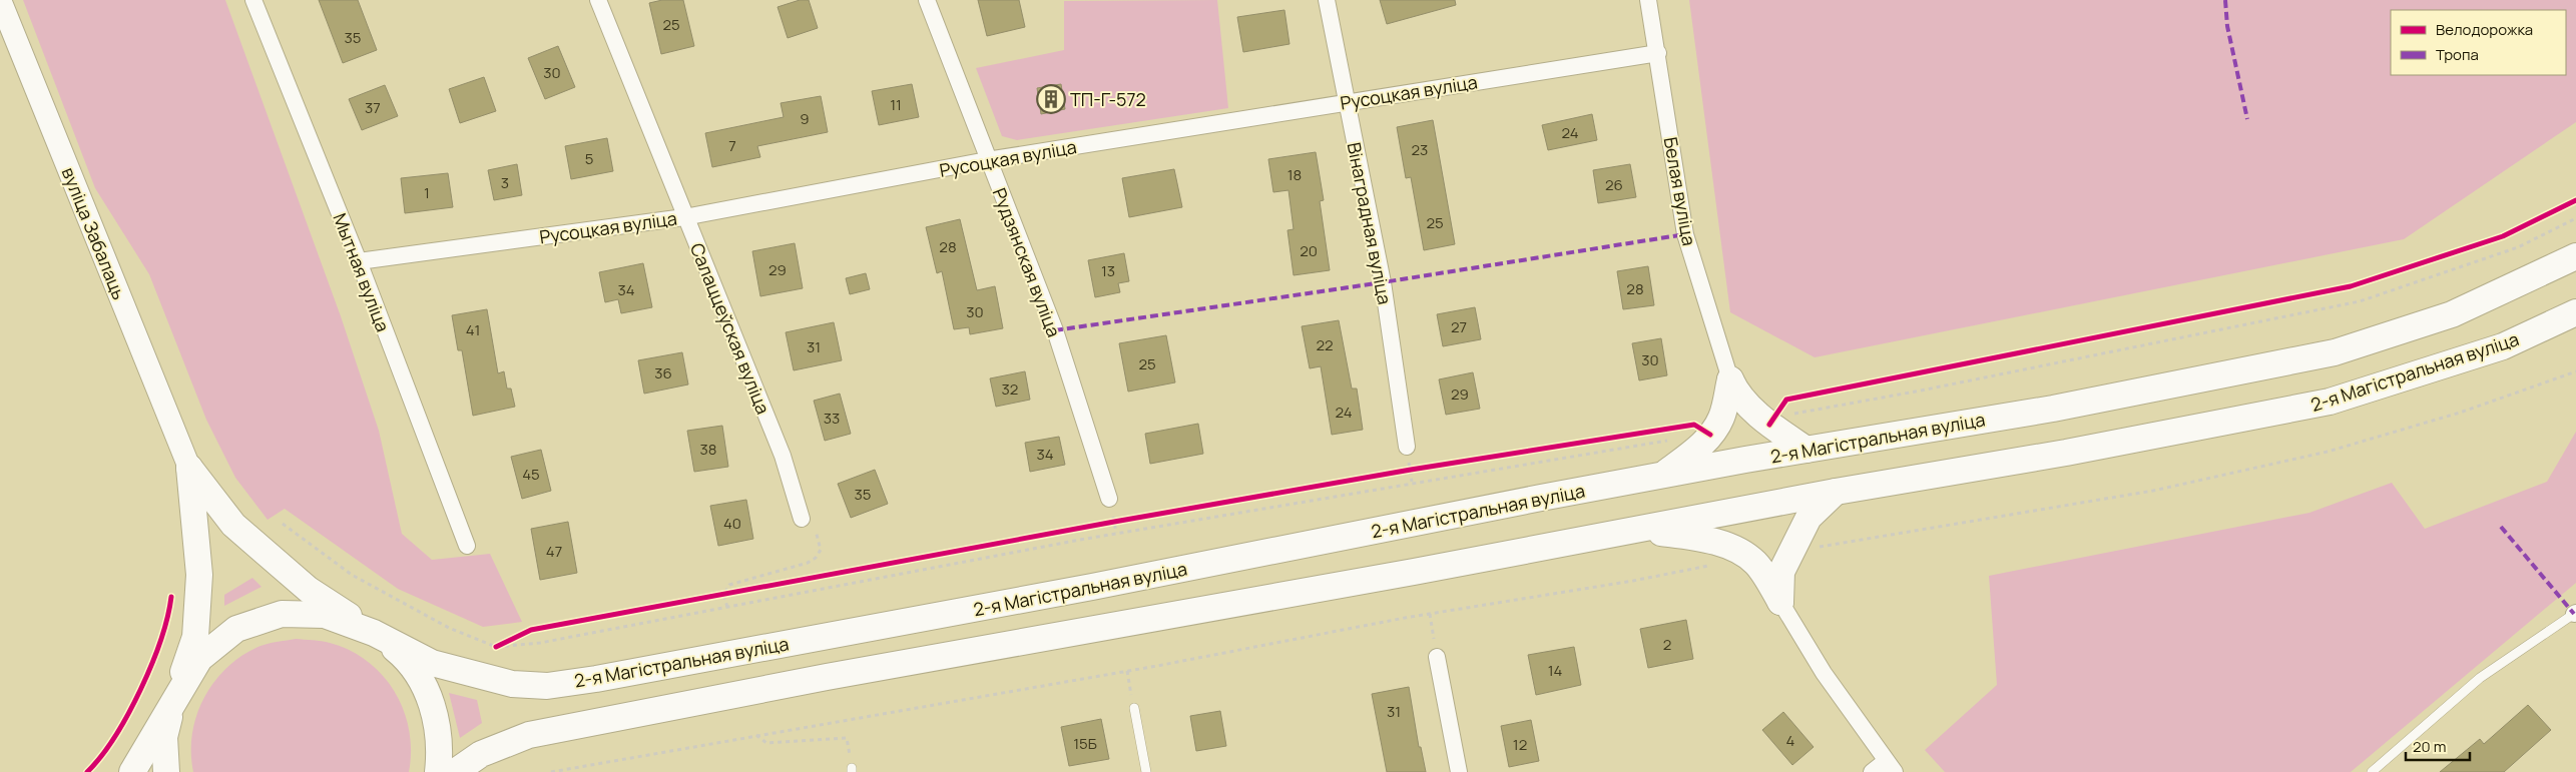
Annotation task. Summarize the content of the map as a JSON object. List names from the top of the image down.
{
  "streets": {
    "main road": ["2-я Магістральная вуліца"],
    "street": [
      "Русоцкая вуліца",
      "Белая вуліца",
      "Вінаградная вуліца",
      "вуліца Забалаць",
      "Рудзянская вуліца",
      "Мытная вуліца",
      "Салаццеўская вуліца"
    ]
  },
  "crossings": [
    ["Русоцкая вуліца", "Белая вуліца"],
    ["Русоцкая вуліца", "Вінаградная вуліца"],
    ["Русоцкая вуліца", "Рудзянская вуліца"],
    ["Русоцкая вуліца", "Мытная вуліца"],
    ["Русоцкая вуліца", "Салаццеўская вуліца"]
  ],
  "places": {
    "building": ["ТП-Г-572"]
  },
  "house_numbers": [
    "25",
    "35",
    "30",
    "11",
    "37",
    "9",
    "24",
    "7",
    "23",
    "5",
    "18",
    "3",
    "26",
    "1",
    "25",
    "28",
    "20",
    "29",
    "13",
    "28",
    "34",
    "30",
    "27",
    "41",
    "22",
    "31",
    "30",
    "25",
    "36",
    "32",
    "29",
    "24",
    "33",
    "38",
    "34",
    "45",
    "35",
    "40",
    "47",
    "2",
    "14",
    "31",
    "4",
    "15Б",
    "12"
  ],
  "legend": ["Велодорожка", "Тропа"],
  "scale_bar": "20 m"
}
